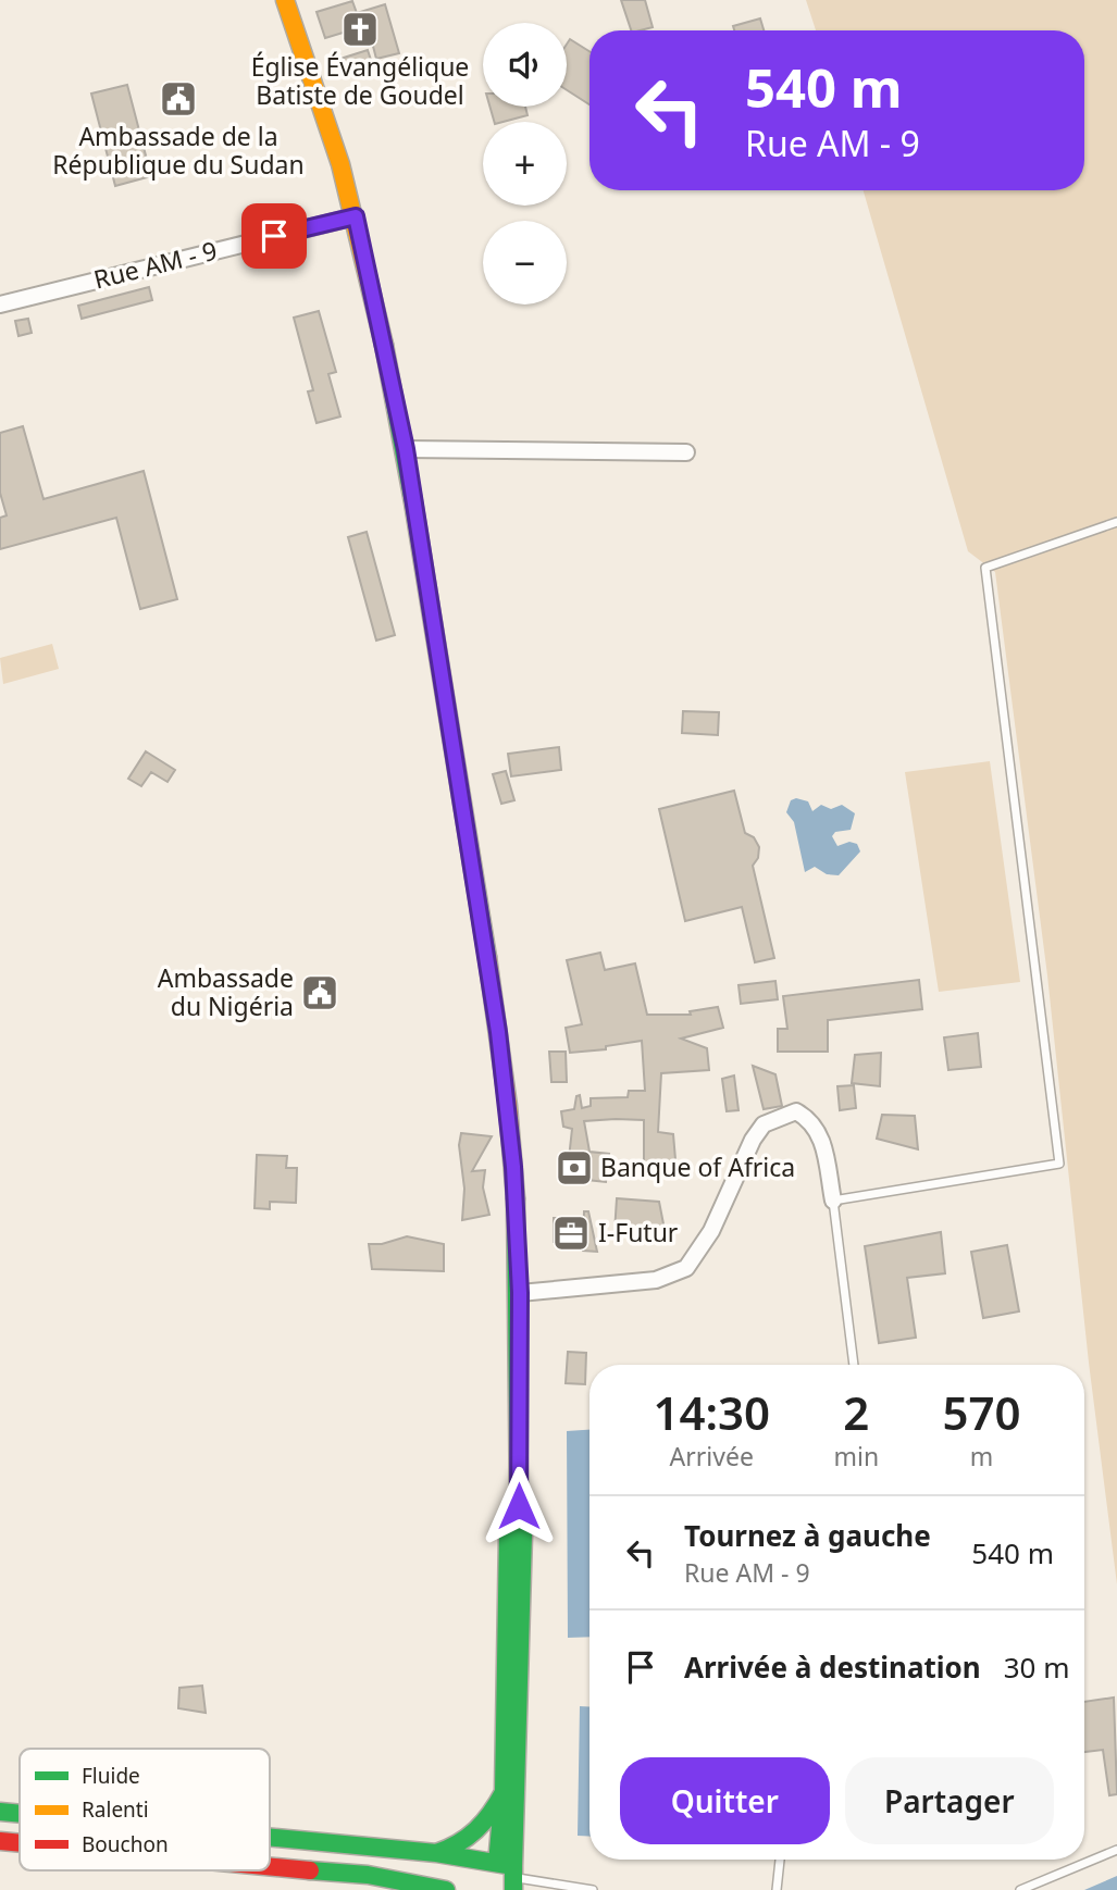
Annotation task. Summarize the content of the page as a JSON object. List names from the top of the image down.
{
  "streets": {
    "street": ["Rue AM - 9"]
  },
  "places": {
    "church": ["Église Évangélique Batiste de Goudel"],
    "public building": ["Ambassade de la République du Sudan", "Ambassade du Nigéria"],
    "bank": ["Banque of Africa"],
    "office": ["I-Futur"]
  },
  "legend": ["Fluide", "Ralenti", "Bouchon"],
  "page": {
    "map_buttons": ["+", "−"],
    "turn": ["540 m", "Rue AM - 9"],
    "eta": [
      "14:30",
      "Arrivée",
      "2",
      "min",
      "570",
      "m"
    ],
    "list": [
      {
        "name": "Tournez à gauche",
        "note": "Rue AM - 9",
        "value": "540 m"
      },
      {
        "name": "Arrivée à destination",
        "value": "30 m"
      }
    ],
    "buttons": ["Quitter", "Partager"]
  }
}
